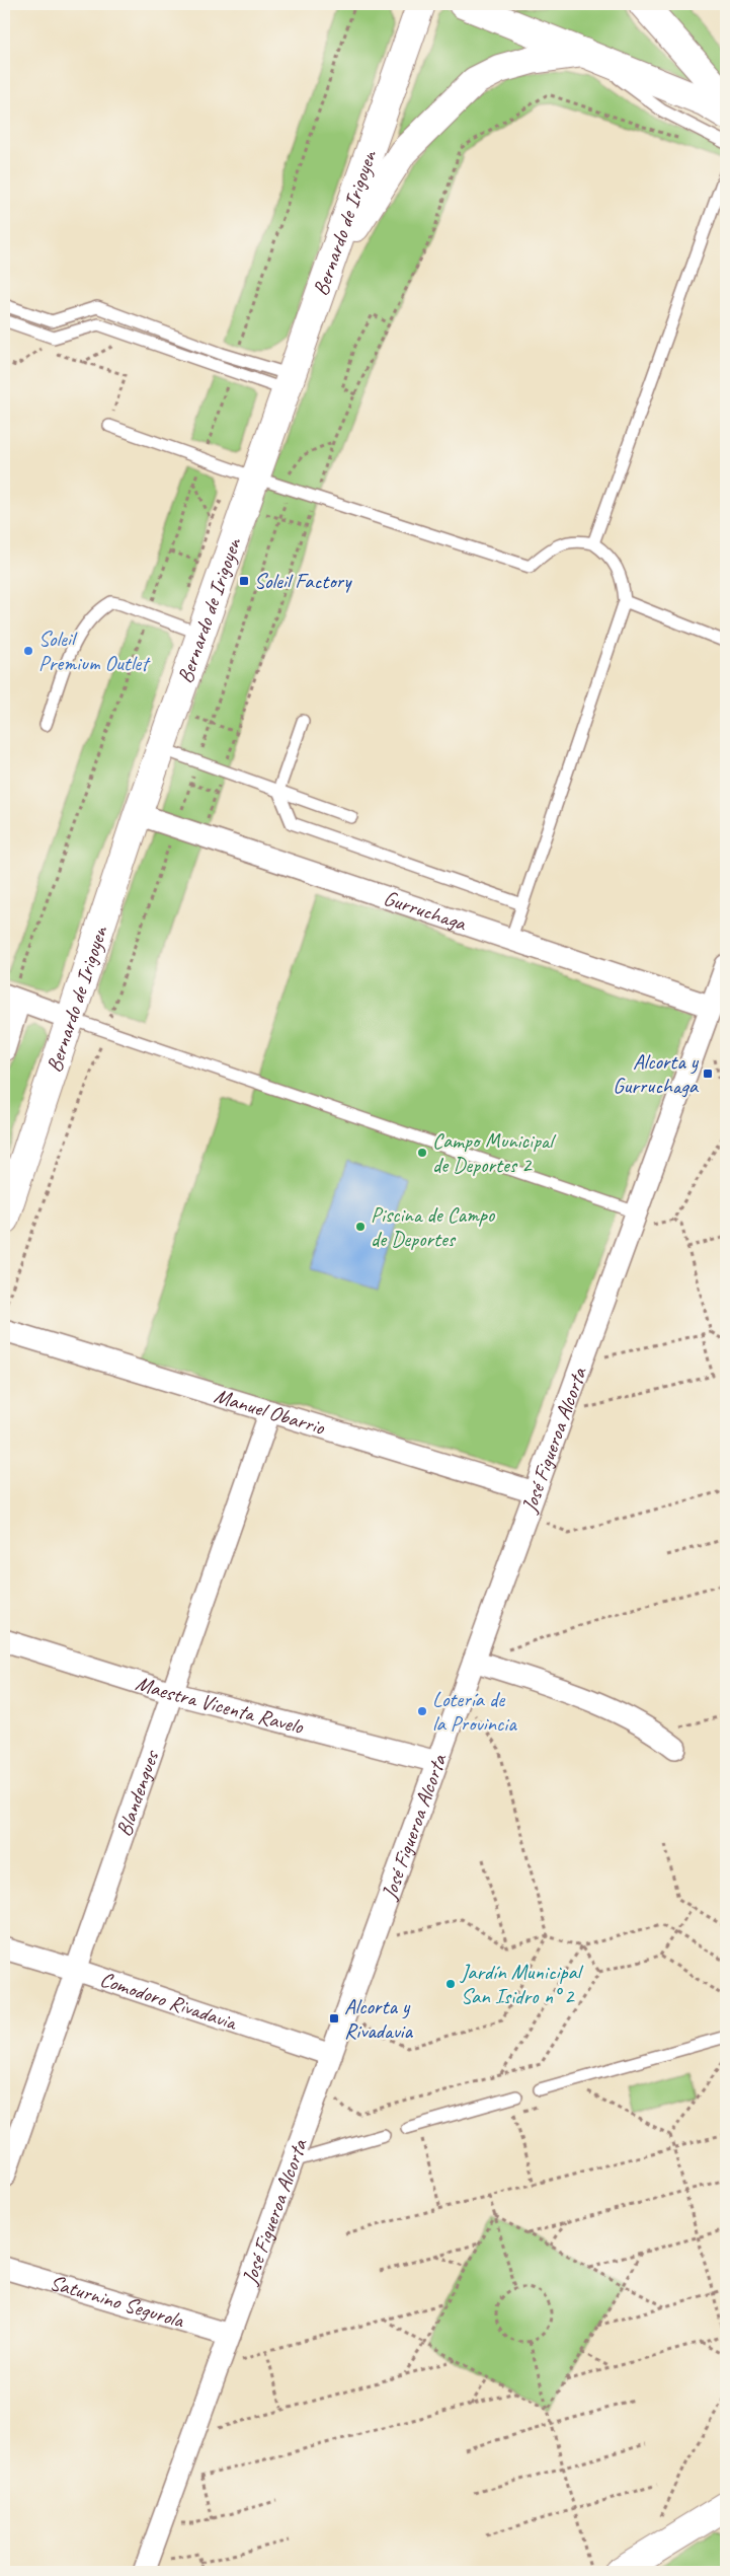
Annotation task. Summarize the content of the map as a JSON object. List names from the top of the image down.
{
  "streets": {
    "street": [
      "Bernardo de Irigoyen",
      "Gurruchaga",
      "Manuel Obarrio",
      "José Figueroa Alcorta",
      "Maestra Vicenta Ravelo",
      "Blandengues",
      "Comodoro Rivadavia",
      "Saturnino Segurola"
    ]
  },
  "crossings": [
    ["Bernardo de Irigoyen", "Gurruchaga"],
    ["Gurruchaga", "José Figueroa Alcorta"],
    ["Manuel Obarrio", "José Figueroa Alcorta"],
    ["Manuel Obarrio", "Blandengues"],
    ["José Figueroa Alcorta", "Maestra Vicenta Ravelo"],
    ["José Figueroa Alcorta", "Comodoro Rivadavia"],
    ["José Figueroa Alcorta", "Saturnino Segurola"],
    ["Maestra Vicenta Ravelo", "Blandengues"],
    ["Blandengues", "Comodoro Rivadavia"]
  ],
  "places": {
    "transit": ["Soleil Factory", "Alcorta y Gurruchaga", "Alcorta y Rivadavia"],
    "other": [
      "Soleil Premium Outlet",
      "Campo Municipal de Deportes 2",
      "Piscina de Campo de Deportes",
      "Lotería de la Provincia",
      "Jardín Municipal San Isidro n° 2"
    ]
  }
}
